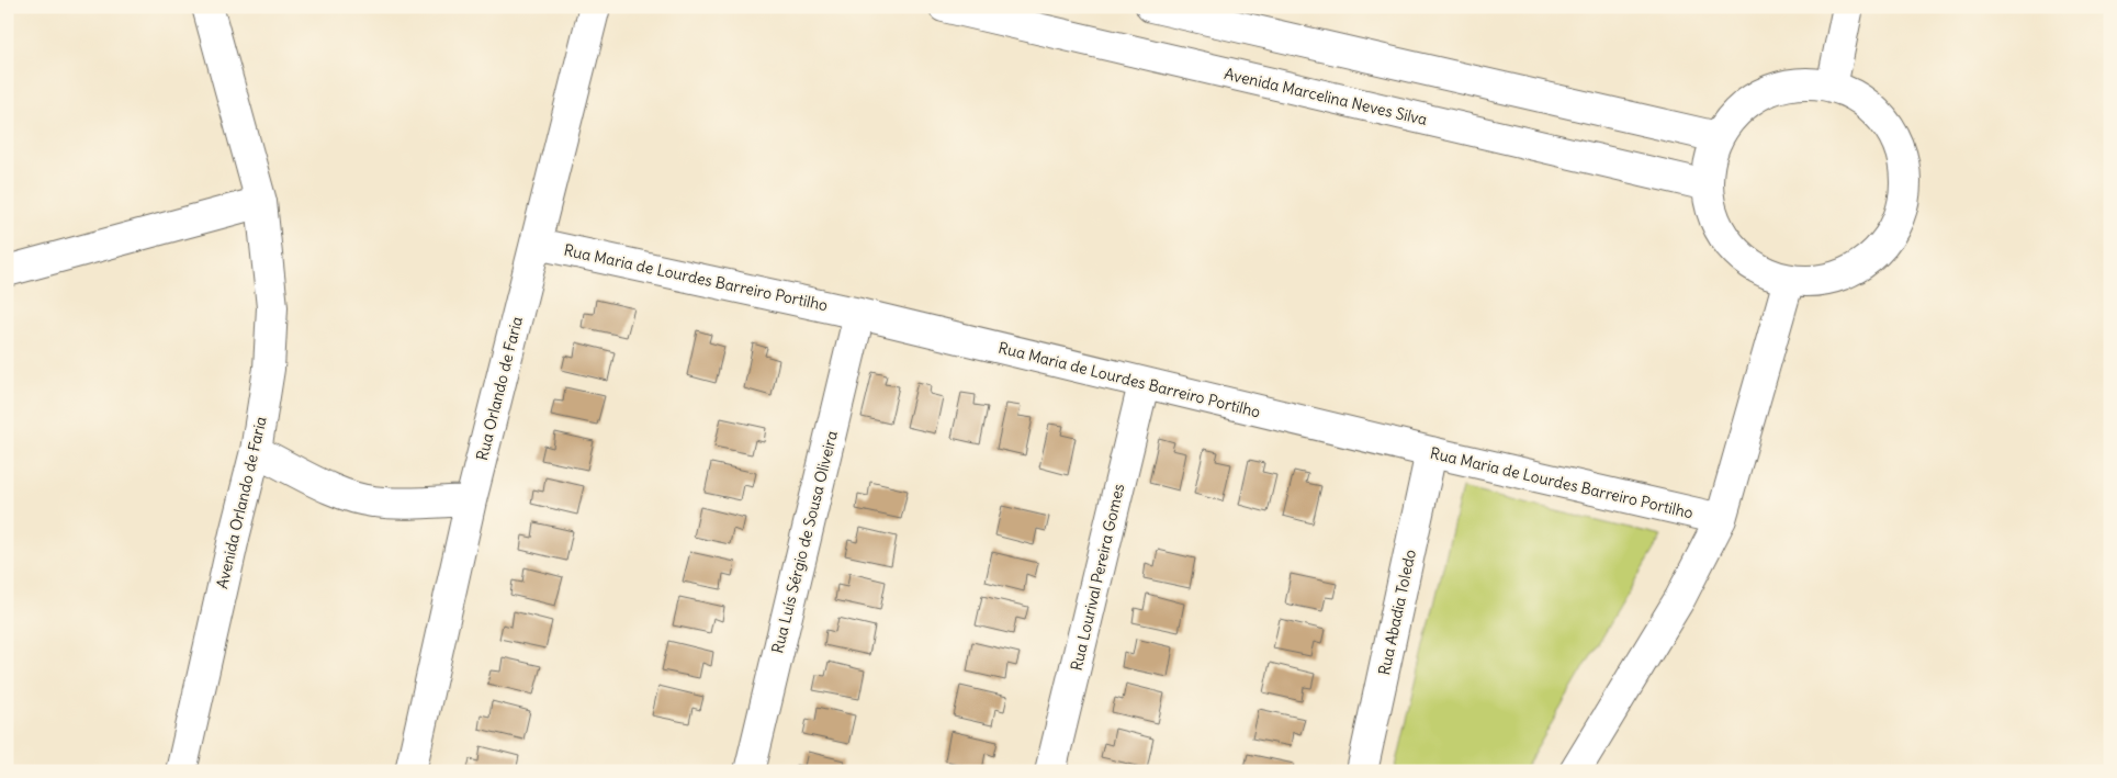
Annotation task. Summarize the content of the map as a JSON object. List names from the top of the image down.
{
  "streets": {
    "street": [
      "Avenida Marcelina Neves Silva",
      "Rua Maria de Lourdes Barreiro Portilho",
      "Rua Orlando de Faria",
      "Avenida Orlando de Faria",
      "Rua Luís Sérgio de Sousa Oliveira",
      "Rua Lourival Pereira Gomes",
      "Rua Abadia Toledo"
    ]
  },
  "crossings": [
    ["Rua Maria de Lourdes Barreiro Portilho", "Rua Orlando de Faria"],
    ["Rua Maria de Lourdes Barreiro Portilho", "Rua Luís Sérgio de Sousa Oliveira"],
    ["Rua Maria de Lourdes Barreiro Portilho", "Rua Lourival Pereira Gomes"],
    ["Rua Maria de Lourdes Barreiro Portilho", "Rua Abadia Toledo"]
  ]
}
